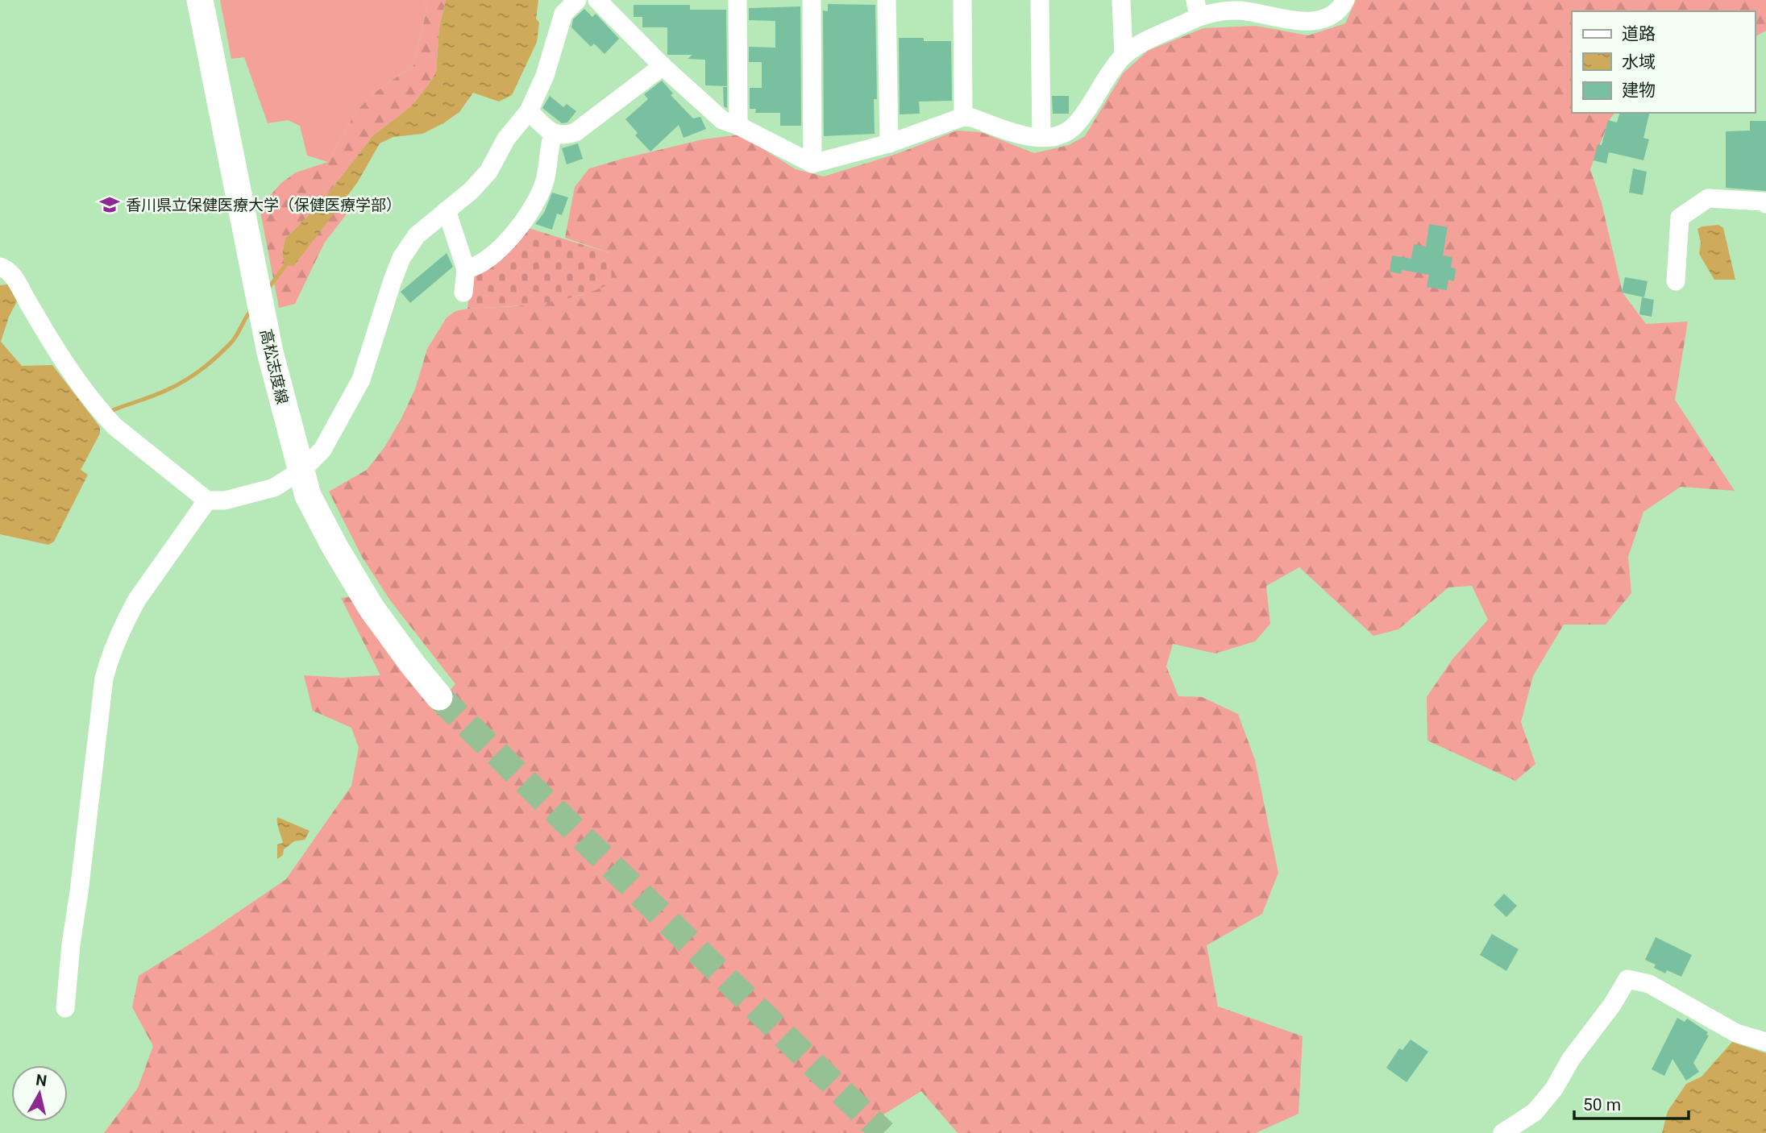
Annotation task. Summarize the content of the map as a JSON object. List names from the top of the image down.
{
  "streets": {
    "main road": ["高松志度線"]
  },
  "places": {
    "school or university": ["香川県立保健医療大学（保健医療学部）"]
  },
  "legend": ["道路", "水域", "建物"],
  "scale_bar": "50 m",
  "north": "top"
}
